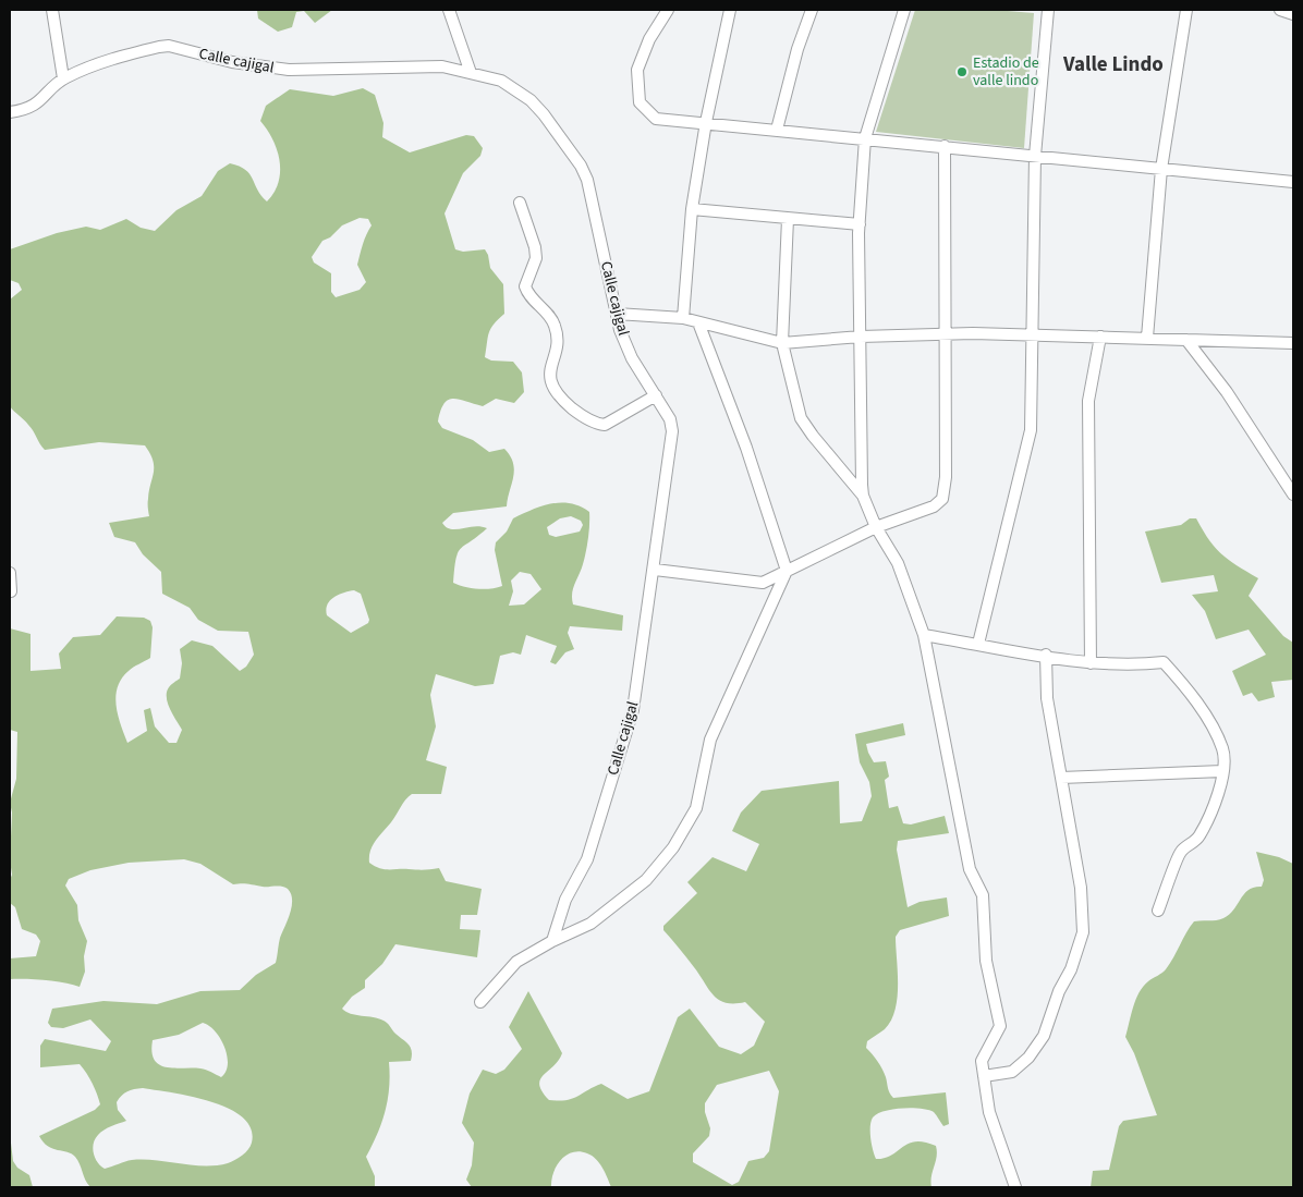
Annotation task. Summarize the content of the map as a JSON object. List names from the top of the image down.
{
  "streets": {
    "street": ["Calle cajigal"]
  },
  "districts": ["Valle Lindo"],
  "places": ["Estadio de valle lindo"]
}
